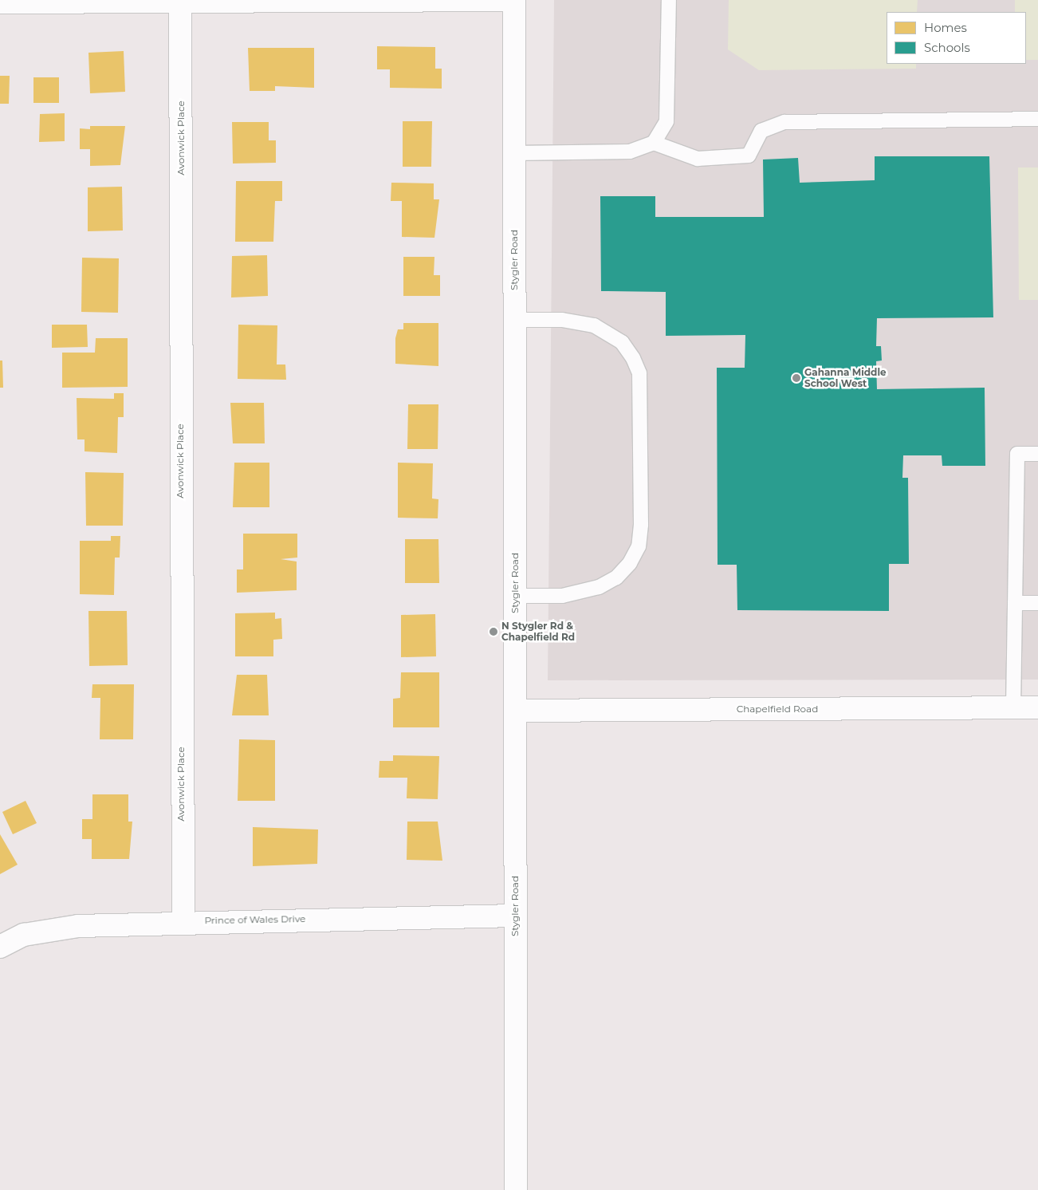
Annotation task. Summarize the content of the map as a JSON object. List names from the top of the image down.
{
  "streets": {
    "street": [
      "Avonwick Place",
      "Stygler Road",
      "Chapelfield Road",
      "Prince of Wales Drive"
    ]
  },
  "crossings": [
    ["Avonwick Place", "Prince of Wales Drive"],
    ["Stygler Road", "Chapelfield Road"],
    ["Stygler Road", "Prince of Wales Drive"]
  ],
  "places": ["Gahanna Middle School West", "N Stygler Rd & Chapelfield Rd"],
  "legend": ["Homes", "Schools"]
}
